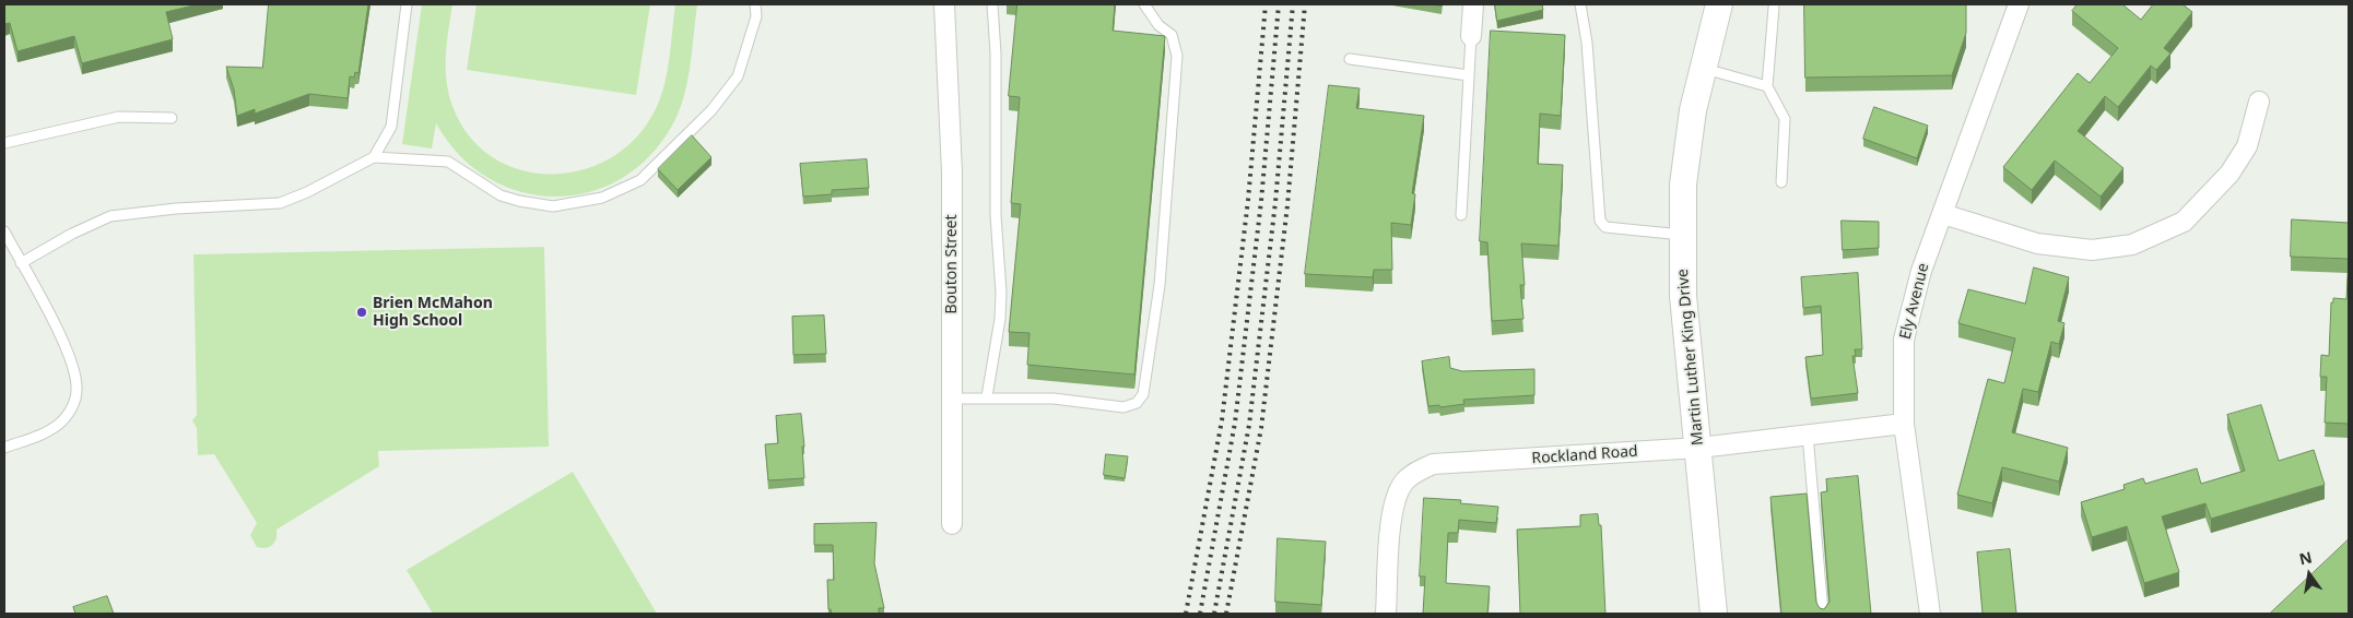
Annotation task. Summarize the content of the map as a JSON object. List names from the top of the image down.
{
  "streets": {
    "main road": ["Martin Luther King Drive"],
    "street": ["Bouton Street", "Ely Avenue", "Rockland Road"]
  },
  "crossings": [
    ["Ely Avenue", "Rockland Road"],
    ["Martin Luther King Drive", "Rockland Road"]
  ],
  "places": ["Brien McMahon High School"],
  "north": "top"
}
